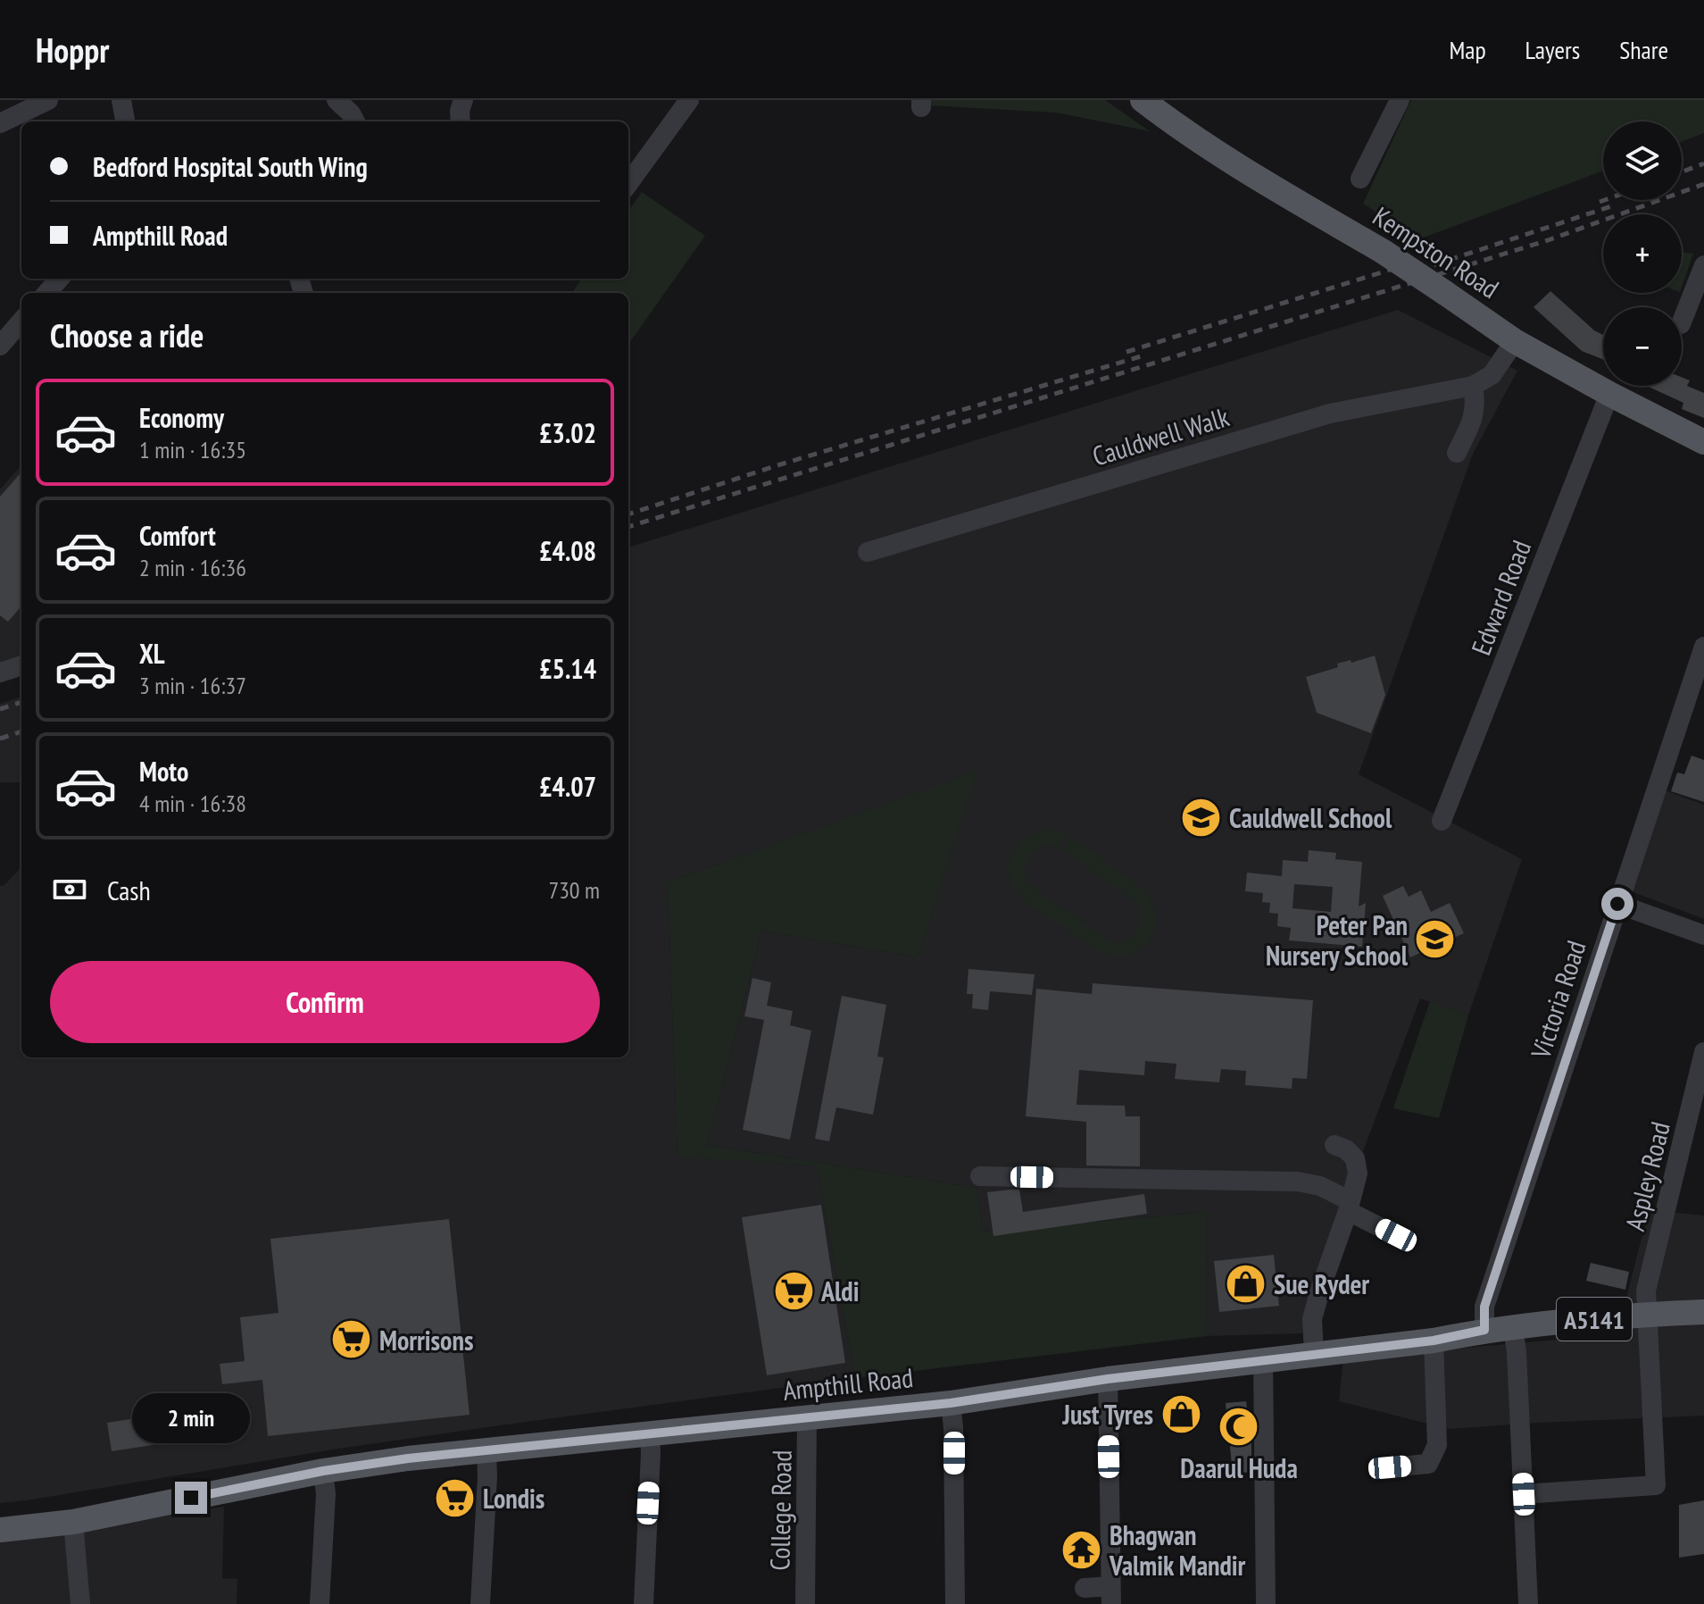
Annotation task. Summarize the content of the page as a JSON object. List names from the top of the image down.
{
  "streets": {
    "main road": ["Kempston Road", "A5141", "Ampthill Road"],
    "street": [
      "Cauldwell Walk",
      "Edward Road",
      "Victoria Road",
      "Aspley Road",
      "College Road"
    ]
  },
  "crossings": [
    ["Kempston Road", "Cauldwell Walk"],
    ["Kempston Road", "Edward Road"],
    ["Victoria Road", "Ampthill Road"],
    ["Aspley Road", "Ampthill Road"],
    ["Ampthill Road", "College Road"]
  ],
  "places": {
    "school or university": ["Cauldwell School", "Peter Pan Nursery School"],
    "shop": ["Sue Ryder", "Just Tyres"],
    "supermarket": ["Aldi", "Morrisons", "Londis"],
    "mosque": ["Daarul Huda"],
    "temple": ["Bhagwan Valmik Mandir"]
  },
  "page": {
    "header": "Hoppr",
    "nav": ["Map", "Layers", "Share"],
    "map_buttons": ["+", "−"],
    "banner": ["Bedford Hospital South Wing", "Ampthill Road"],
    "heading": "Choose a ride",
    "list": [
      {
        "name": "Economy",
        "note": "1 min · 16:35",
        "value": "£3.02"
      },
      {
        "name": "Comfort",
        "note": "2 min · 16:36",
        "value": "£4.08"
      },
      {
        "name": "XL",
        "note": "3 min · 16:37",
        "value": "£5.14"
      },
      {
        "name": "Moto",
        "note": "4 min · 16:38",
        "value": "£4.07"
      }
    ],
    "pay": ["Cash", "730 m"],
    "buttons": "Confirm",
    "bubble": "2 min"
  }
}
